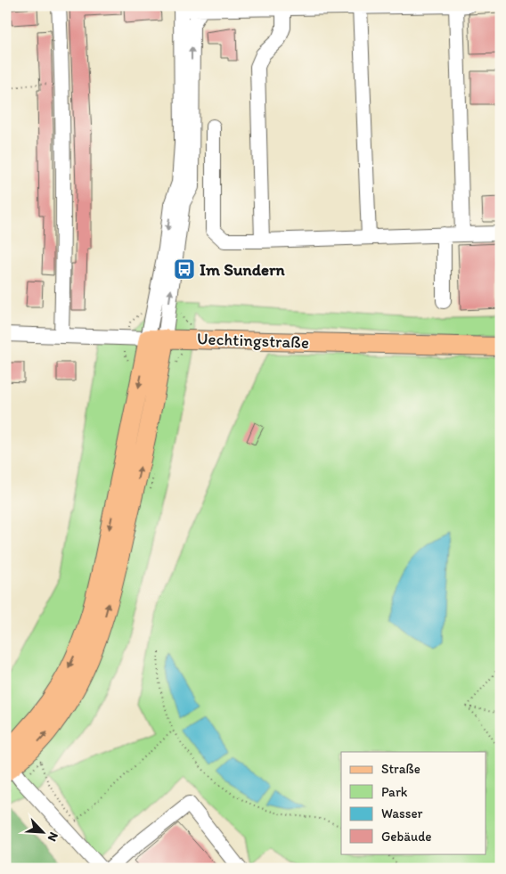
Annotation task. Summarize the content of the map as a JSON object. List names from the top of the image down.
{
  "streets": {
    "main road": ["Uechtingstraße"]
  },
  "places": {
    "bus stop": ["Im Sundern"]
  },
  "legend": [
    "Straße",
    "Park",
    "Wasser",
    "Gebäude"
  ],
  "north": "bottom right"
}
